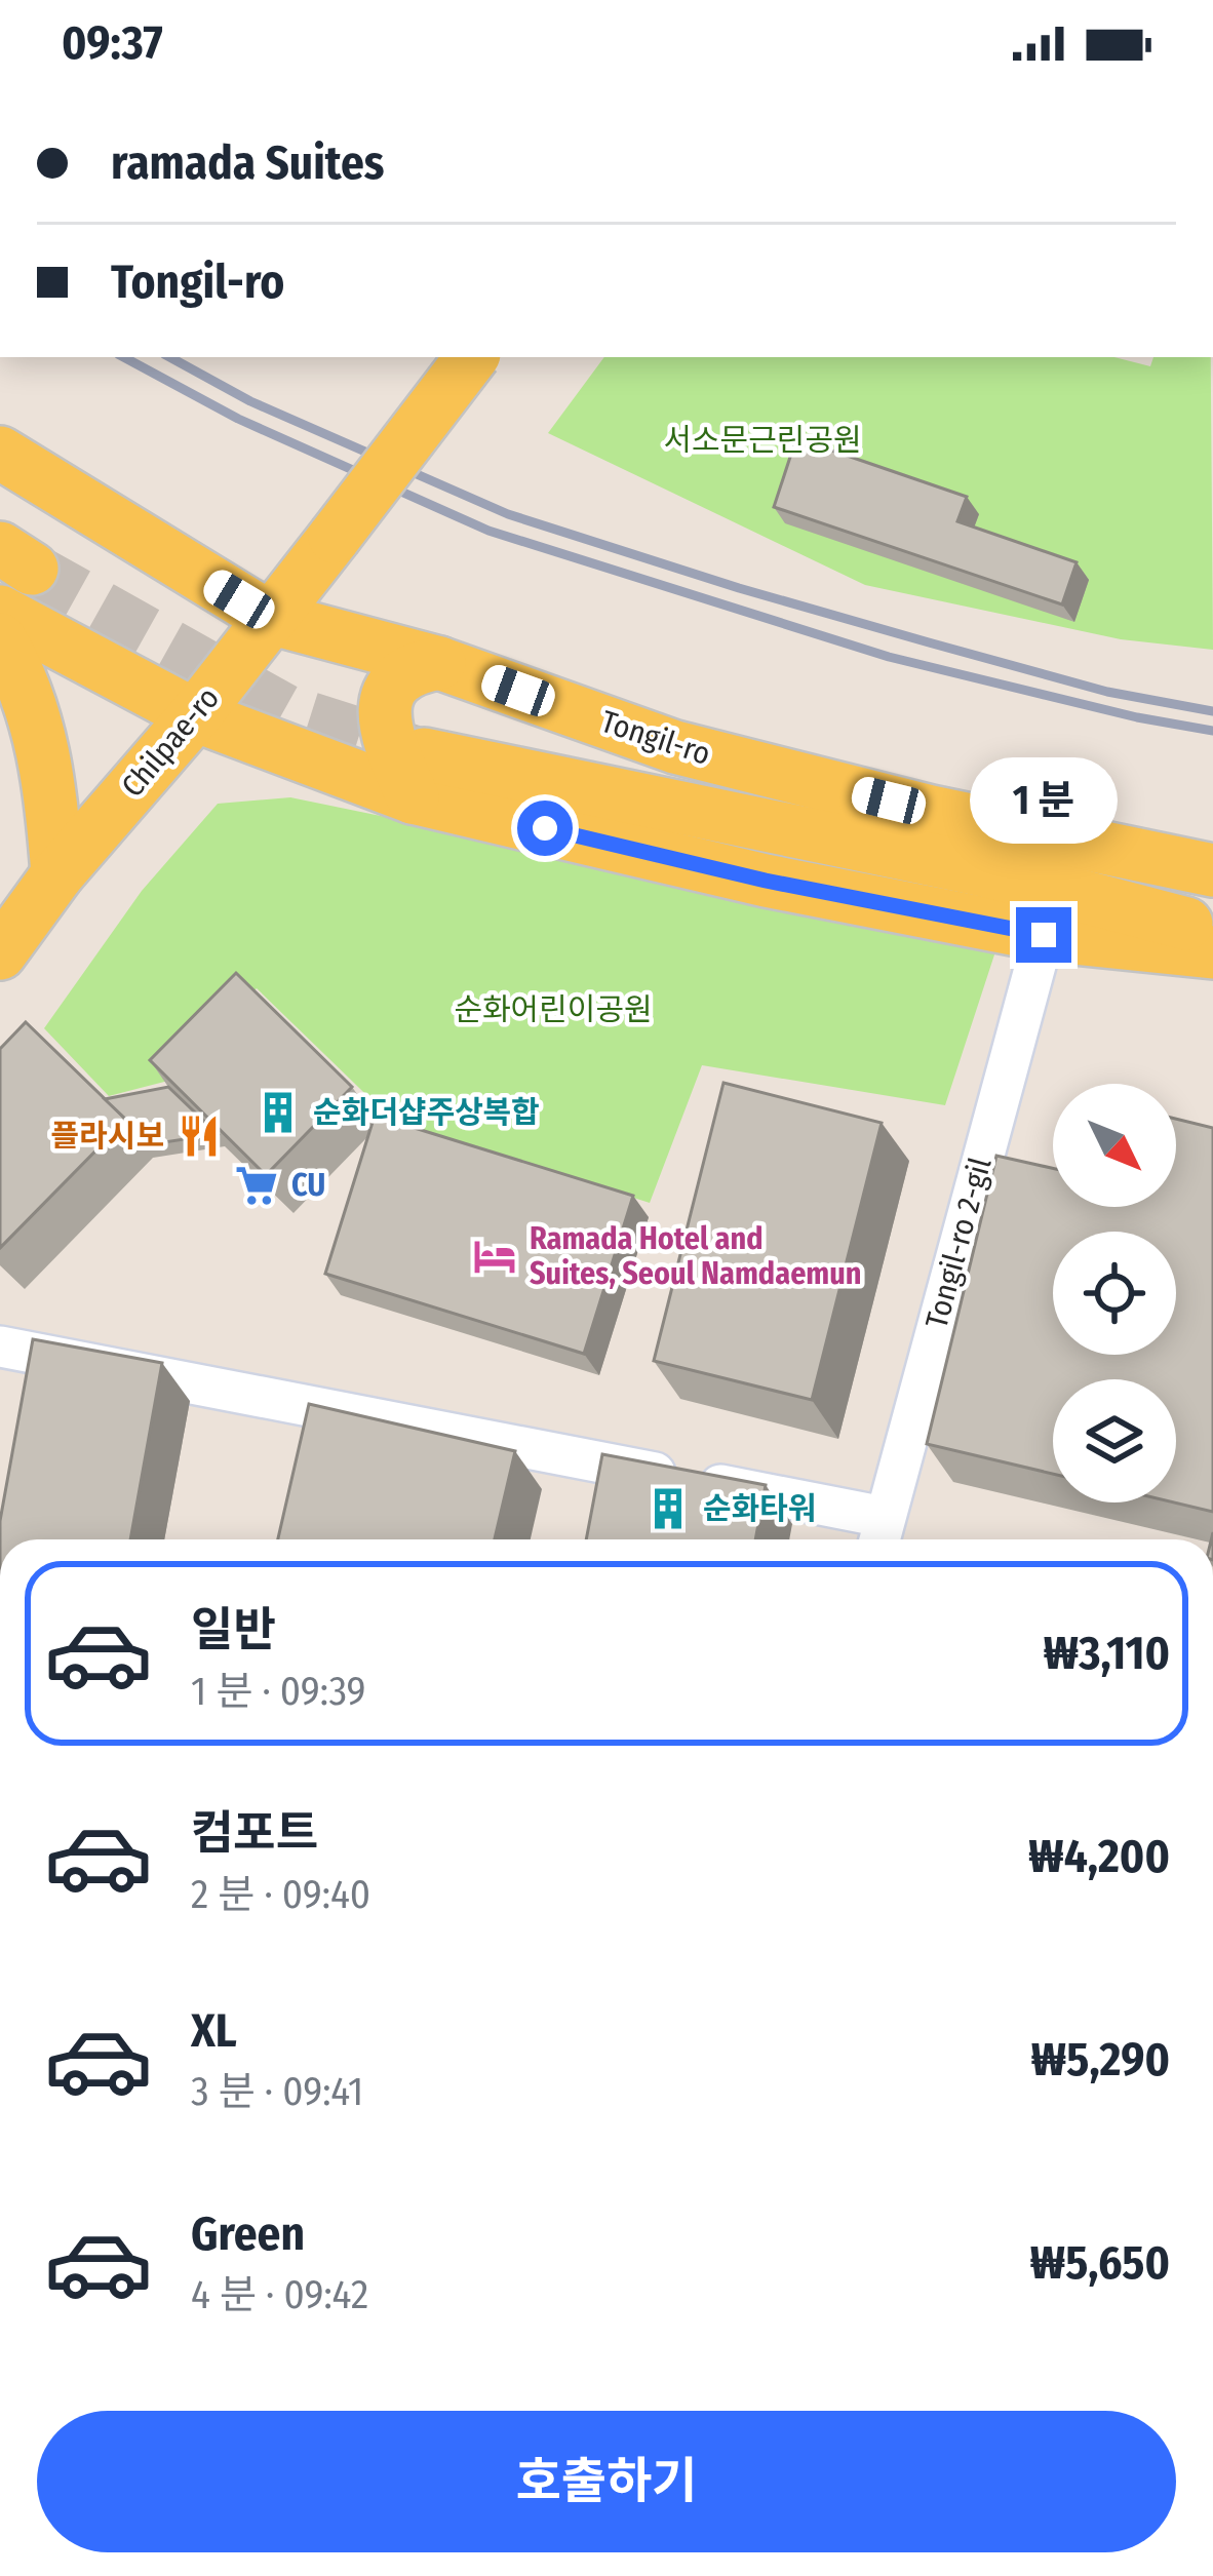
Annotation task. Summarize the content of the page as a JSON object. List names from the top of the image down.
{
  "streets": {
    "main road": ["Tongil-ro", "Chilpae-ro"],
    "street": ["Tongil-ro 2-gil"]
  },
  "crossings": [
    ["Tongil-ro", "Chilpae-ro"],
    ["Tongil-ro", "Tongil-ro 2-gil"]
  ],
  "parks": ["서소문근린공원", "순화어린이공원"],
  "places": {
    "building": ["순화더샵주상복합", "순화타워"],
    "restaurant": ["플라시보"],
    "supermarket": ["CU"],
    "hotel": ["Ramada Hotel and Suites, Seoul Namdaemun"]
  },
  "north": "bottom right",
  "page": {
    "status": "09:37",
    "banner": ["ramada Suites", "Tongil-ro"],
    "bubble": "1 분",
    "list": [
      {
        "name": "일반",
        "note": "1 분 · 09:39",
        "value": "₩3,110"
      },
      {
        "name": "컴포트",
        "note": "2 분 · 09:40",
        "value": "₩4,200"
      },
      {
        "name": "XL",
        "note": "3 분 · 09:41",
        "value": "₩5,290"
      },
      {
        "name": "Green",
        "note": "4 분 · 09:42",
        "value": "₩5,650"
      }
    ],
    "buttons": "호출하기"
  }
}
